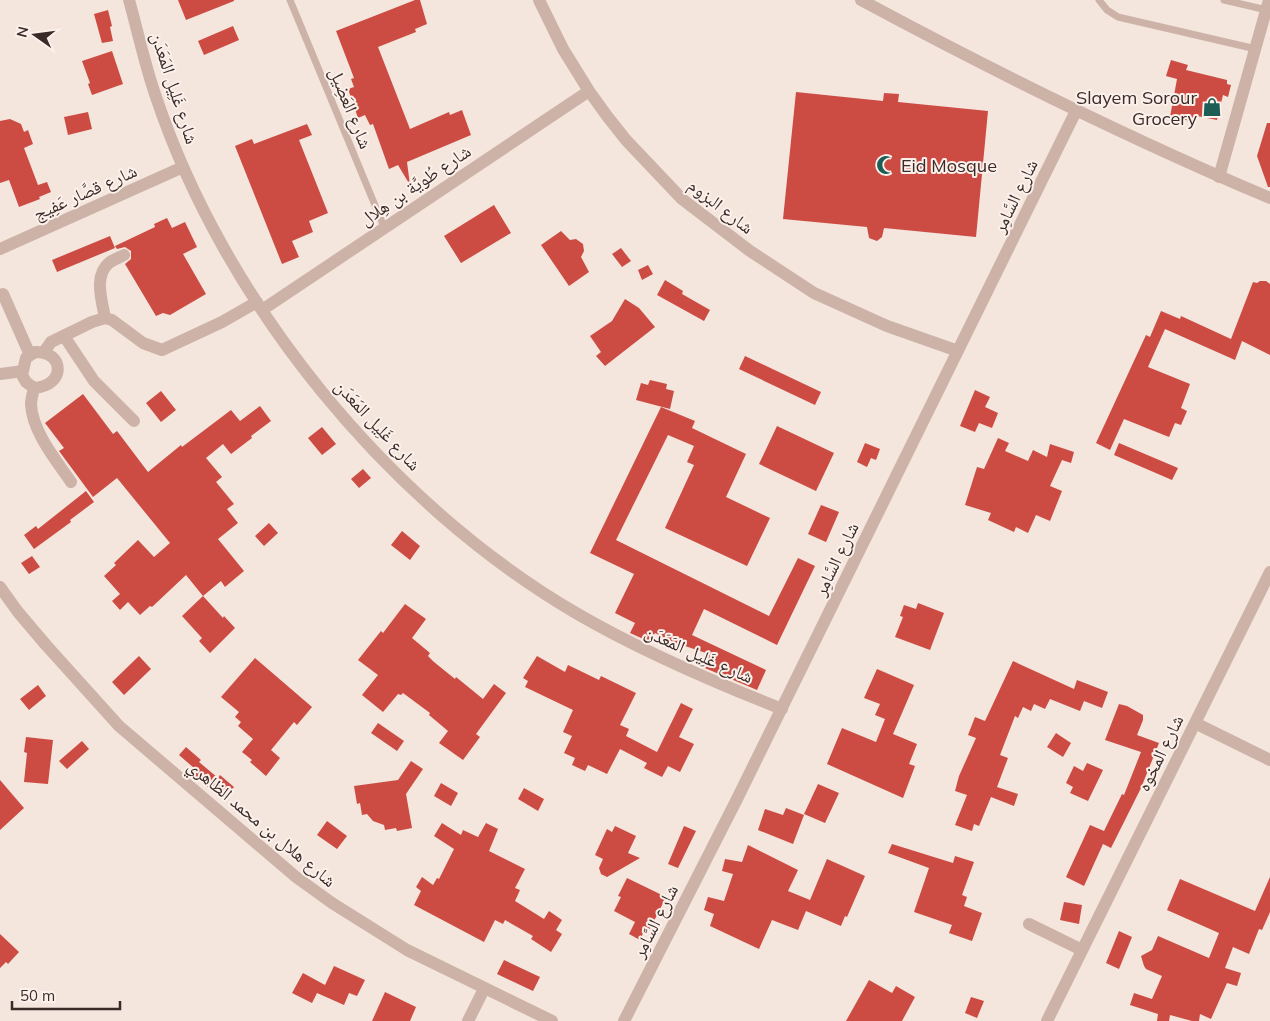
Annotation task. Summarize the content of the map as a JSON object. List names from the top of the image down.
{
  "streets": {
    "street": [
      "شارع غَلِيل المَعَدَن",
      "شارع طُويَّة بن هِلال",
      "شارع قصَّار عَفِيج",
      "شارع السَّامِر",
      "شارع البزوم",
      "شارع المخوه",
      "شارع هلال بن محمد الظاهري"
    ],
    "lane": ["شارع العَضِيل"]
  },
  "crossings": [
    ["شارع غَلِيل المَعَدَن", "شارع طُويَّة بن هِلال"],
    ["شارع غَلِيل المَعَدَن", "شارع قصَّار عَفِيج"],
    ["شارع غَلِيل المَعَدَن", "شارع السَّامِر"],
    ["شارع العَضِيل", "شارع طُويَّة بن هِلال"],
    ["شارع طُويَّة بن هِلال", "شارع البزوم"],
    ["شارع السَّامِر", "شارع البزوم"]
  ],
  "places": {
    "shop": ["Slayem Sorour Grocery"],
    "mosque": ["Eid Mosque"]
  },
  "scale_bar": "50 m",
  "north": "left"
}
